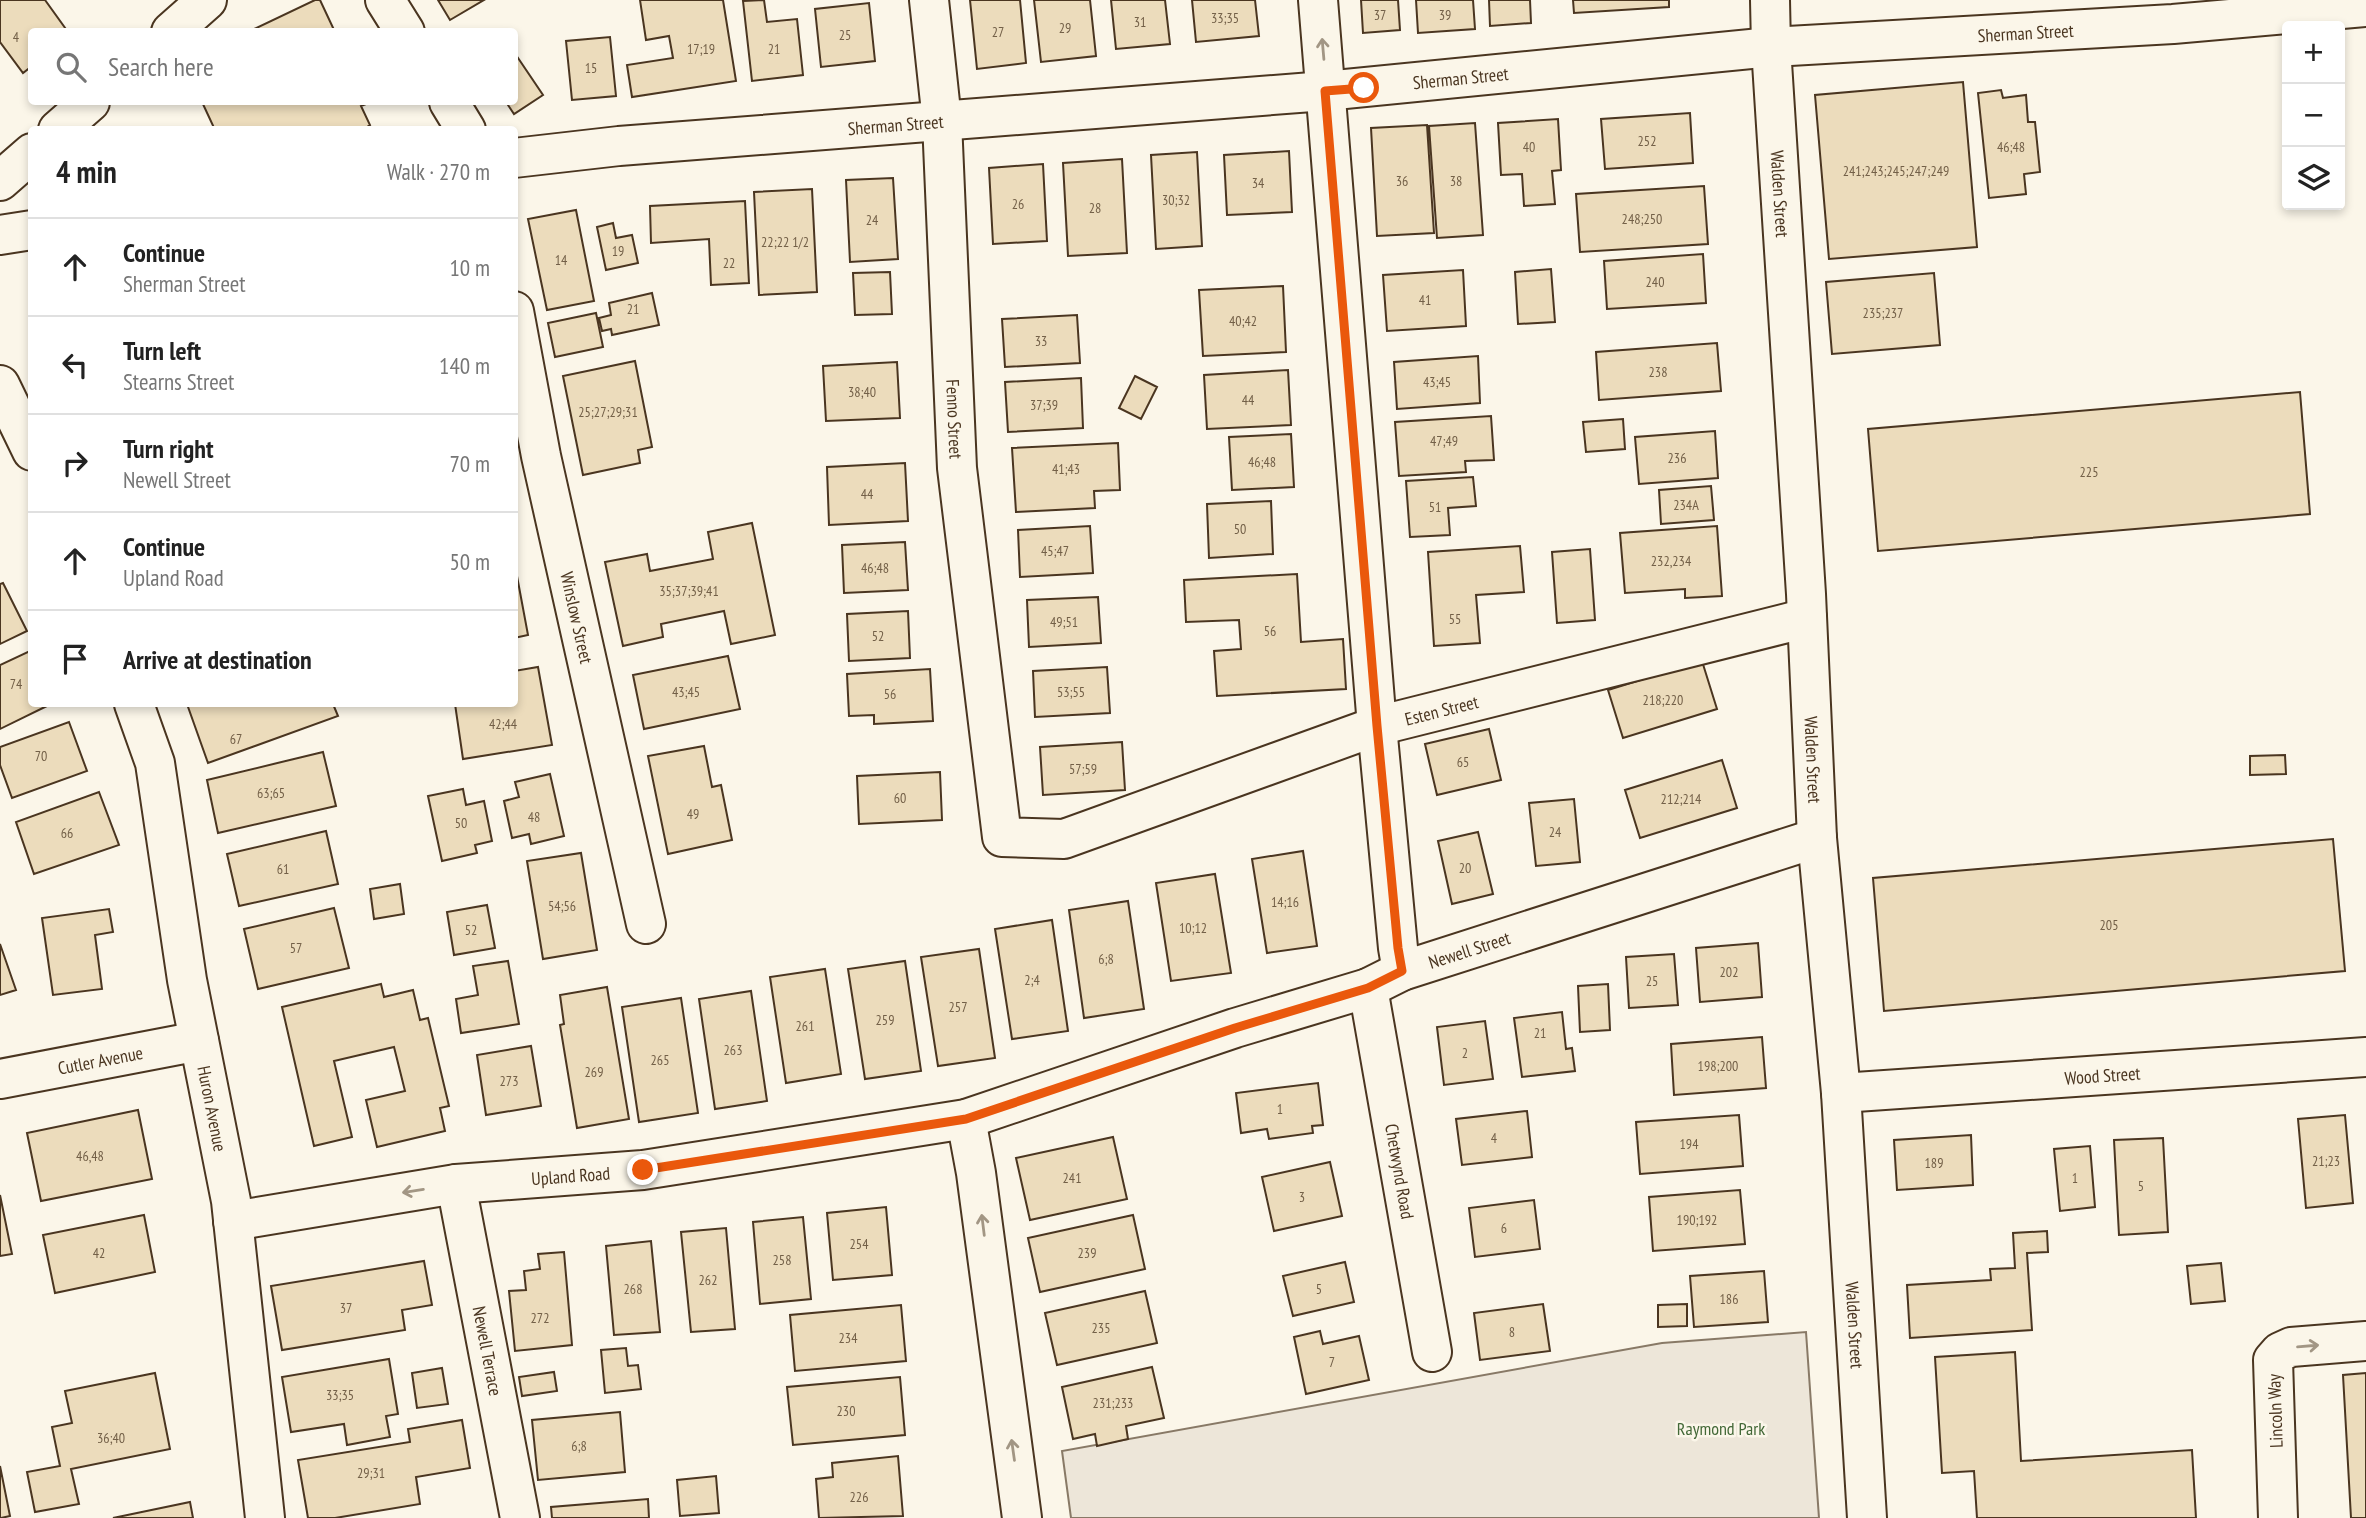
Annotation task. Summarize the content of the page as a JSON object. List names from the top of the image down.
{
  "streets": {
    "street": [
      "Sherman Street",
      "Walden Street",
      "Fenno Street",
      "Winslow Street",
      "Esten Street",
      "Newell Street",
      "Cutler Avenue",
      "Wood Street",
      "Huron Avenue",
      "Chetwynd Road",
      "Upland Road",
      "Newell Terrace",
      "Lincoln Way"
    ]
  },
  "crossings": [
    ["Sherman Street", "Walden Street"],
    ["Sherman Street", "Fenno Street"],
    ["Walden Street", "Esten Street"],
    ["Walden Street", "Newell Street"],
    ["Walden Street", "Wood Street"],
    ["Fenno Street", "Esten Street"],
    ["Newell Street", "Chetwynd Road"],
    ["Newell Street", "Upland Road"],
    ["Cutler Avenue", "Huron Avenue"],
    ["Huron Avenue", "Upland Road"],
    ["Upland Road", "Newell Terrace"]
  ],
  "parks": ["Raymond Park"],
  "house_numbers": [
    "37",
    "39",
    "33;35",
    "31",
    "29",
    "27",
    "25",
    "4",
    "17;19",
    "21",
    "15",
    "252",
    "40",
    "46;48",
    "241;243;245;247;249",
    "36",
    "38",
    "34",
    "30;32",
    "26",
    "28",
    "248;250",
    "24",
    "22;22 1/2",
    "19",
    "14",
    "22",
    "240",
    "41",
    "21",
    "235;237",
    "40;42",
    "33",
    "238",
    "43;45",
    "38;40",
    "44",
    "37;39",
    "25;27;29;31",
    "47;49",
    "236",
    "46;48",
    "41;43",
    "225",
    "44",
    "234A",
    "51",
    "50",
    "45;47",
    "232,234",
    "46;48",
    "35;37;39;41",
    "55",
    "49;51",
    "56",
    "52",
    "74",
    "43;45",
    "53;55",
    "56",
    "218;220",
    "42;44",
    "67",
    "70",
    "65",
    "57;59",
    "63;65",
    "60",
    "212;214",
    "49",
    "48",
    "50",
    "24",
    "66",
    "20",
    "61",
    "14;16",
    "54;56",
    "205",
    "10;12",
    "52",
    "57",
    "6;8",
    "202",
    "2;4",
    "25",
    "257",
    "259",
    "261",
    "21",
    "263",
    "2",
    "265",
    "198;200",
    "269",
    "273",
    "1",
    "4",
    "194",
    "46,48",
    "21;23",
    "189",
    "241",
    "1",
    "5",
    "3",
    "190;192",
    "6",
    "254",
    "42",
    "239",
    "258",
    "262",
    "268",
    "5",
    "186",
    "37",
    "272",
    "235",
    "8",
    "234",
    "7",
    "33;35",
    "231;233",
    "230",
    "36;40",
    "6;8",
    "29;31",
    "226"
  ],
  "page": {
    "map_buttons": ["+", "−"],
    "search": "Search here",
    "heading": ["4 min", "Walk · 270 m"],
    "list": [
      ["Continue", "Sherman Street", "10 m"],
      ["Turn left", "Stearns Street", "140 m"],
      ["Turn right", "Newell Street", "70 m"],
      ["Continue", "Upland Road", "50 m"],
      "Arrive at destination"
    ]
  }
}
